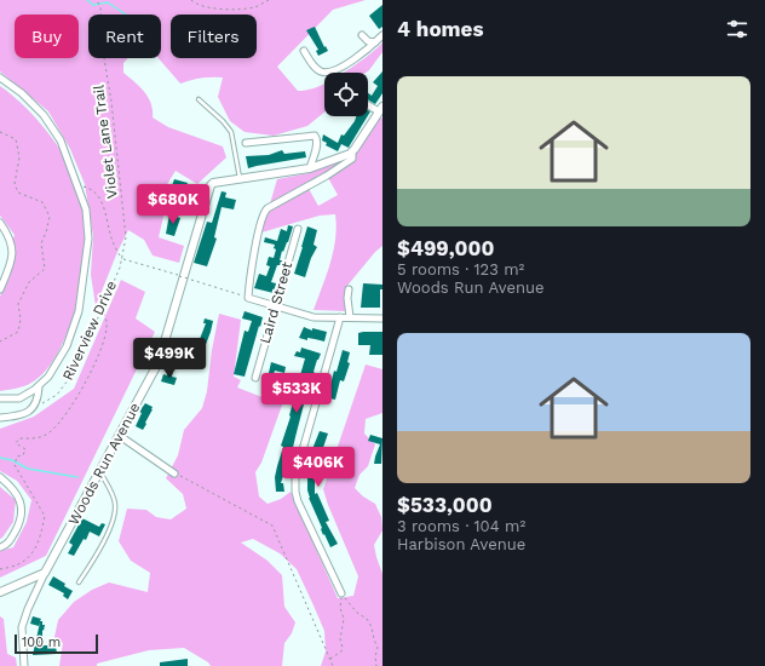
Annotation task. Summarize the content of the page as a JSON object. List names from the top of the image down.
{
  "streets": {
    "street": ["Laird Street", "Woods Run Avenue"],
    "path": ["Violet Lane Trail", "Riverview Drive"]
  },
  "crossings": [
    ["Violet Lane Trail", "Riverview Drive"]
  ],
  "scale_bar": "100 m",
  "page": {
    "heading": "4 homes",
    "chip": ["Buy", "Rent", "Filters"],
    "list": [
      {
        "name": "$499,000",
        "note": "5 rooms · 123 m² · Woods Run Avenue"
      },
      {
        "name": "$533,000",
        "note": "3 rooms · 104 m² · Harbison Avenue"
      }
    ],
    "price": [
      "$680K",
      "$499K",
      "$533K",
      "$406K"
    ],
    "scale": "100 m"
  }
}
